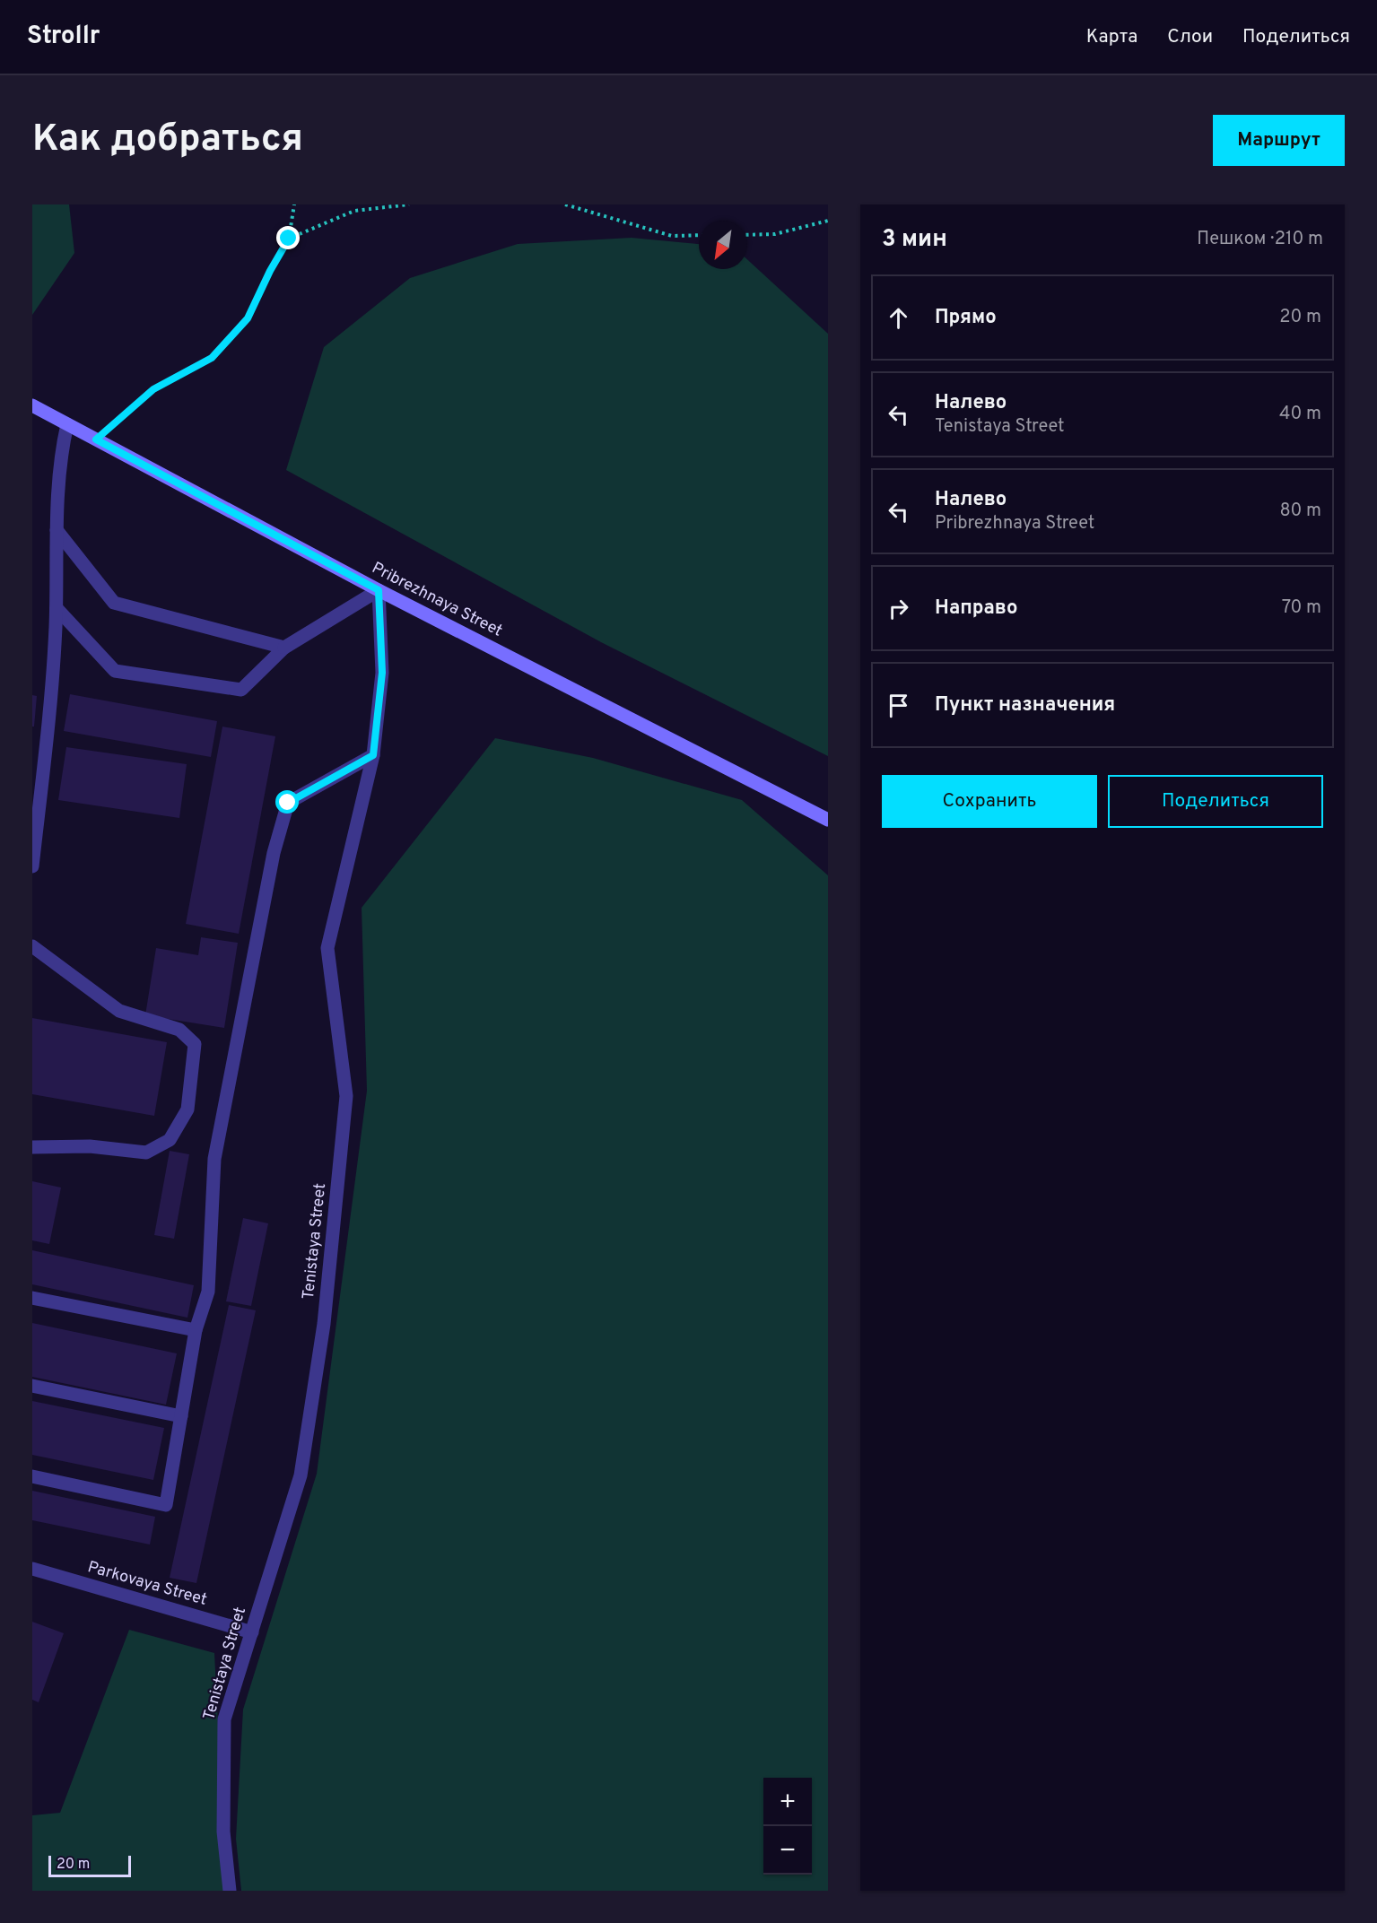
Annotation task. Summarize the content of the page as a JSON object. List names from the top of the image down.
{
  "streets": {
    "street": ["Pribrezhnaya Street", "Tenistaya Street", "Parkovaya Street"]
  },
  "crossings": [
    ["Pribrezhnaya Street", "Tenistaya Street"],
    ["Tenistaya Street", "Parkovaya Street"]
  ],
  "scale_bar": "20 m",
  "north": "bottom left",
  "page": {
    "header": "Strollr",
    "nav": ["Карта", "Слои", "Поделиться"],
    "buttons": [
      "Маршрут",
      ["Сохранить", "Поделиться"]
    ],
    "title": "Как добраться",
    "heading": ["3 мин", "Пешком · 210 m"],
    "list": [
      ["Прямо", "20 m"],
      ["Налево", "Tenistaya Street", "40 m"],
      ["Налево", "Pribrezhnaya Street", "80 m"],
      ["Направо", "70 m"],
      "Пункт назначения"
    ],
    "map_buttons": ["+", "−"],
    "scale": "20 m"
  }
}
